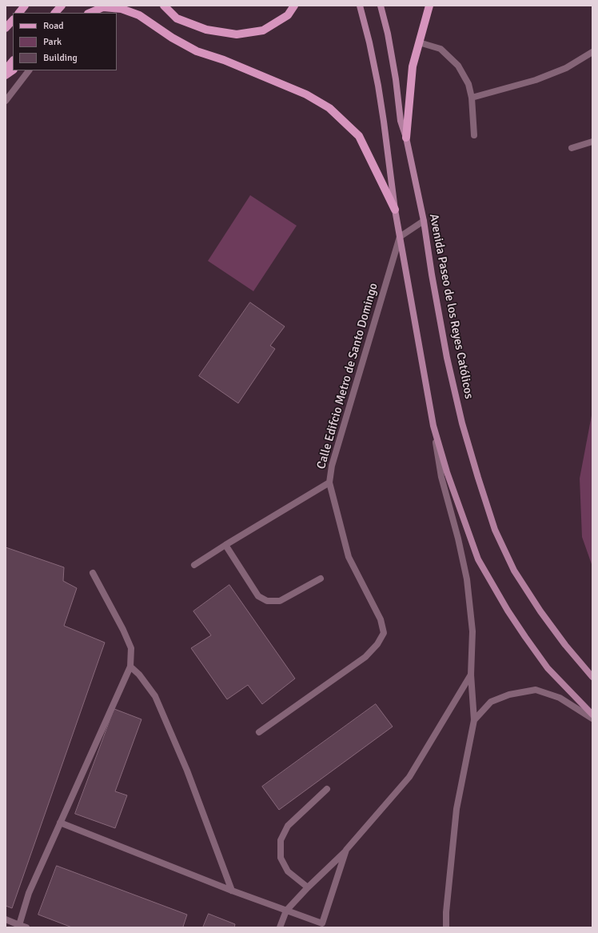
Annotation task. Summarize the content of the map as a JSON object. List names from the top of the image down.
{
  "streets": {
    "main road": ["Avenida Paseo de los Reyes Católicos"],
    "street": ["Calle Edifcio Metro de Santo Domingo"]
  },
  "legend": ["Road", "Park", "Building"]
}
